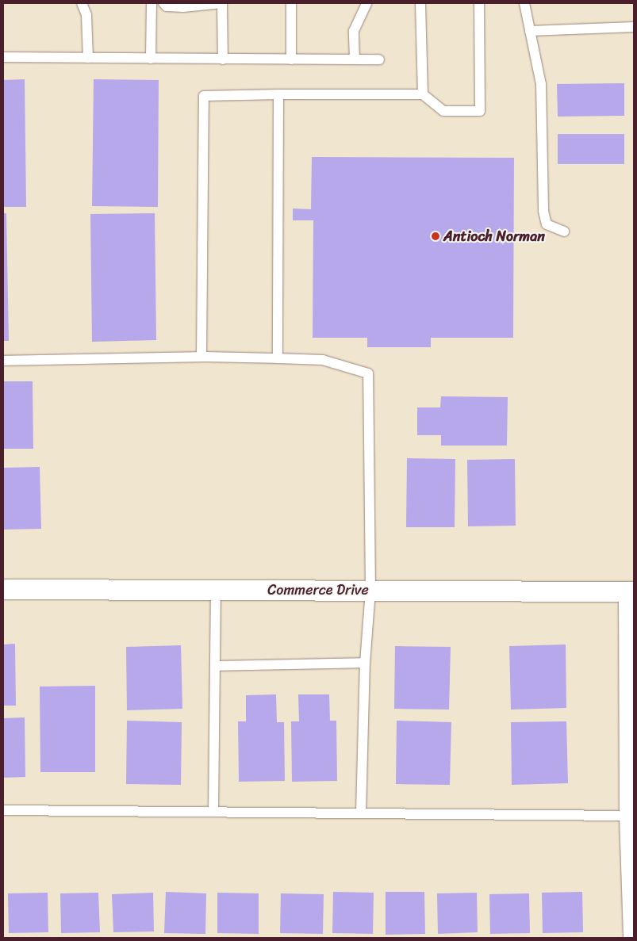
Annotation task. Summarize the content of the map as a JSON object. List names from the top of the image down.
{
  "streets": {
    "street": ["Commerce Drive"]
  },
  "places": ["Antioch Norman"]
}
